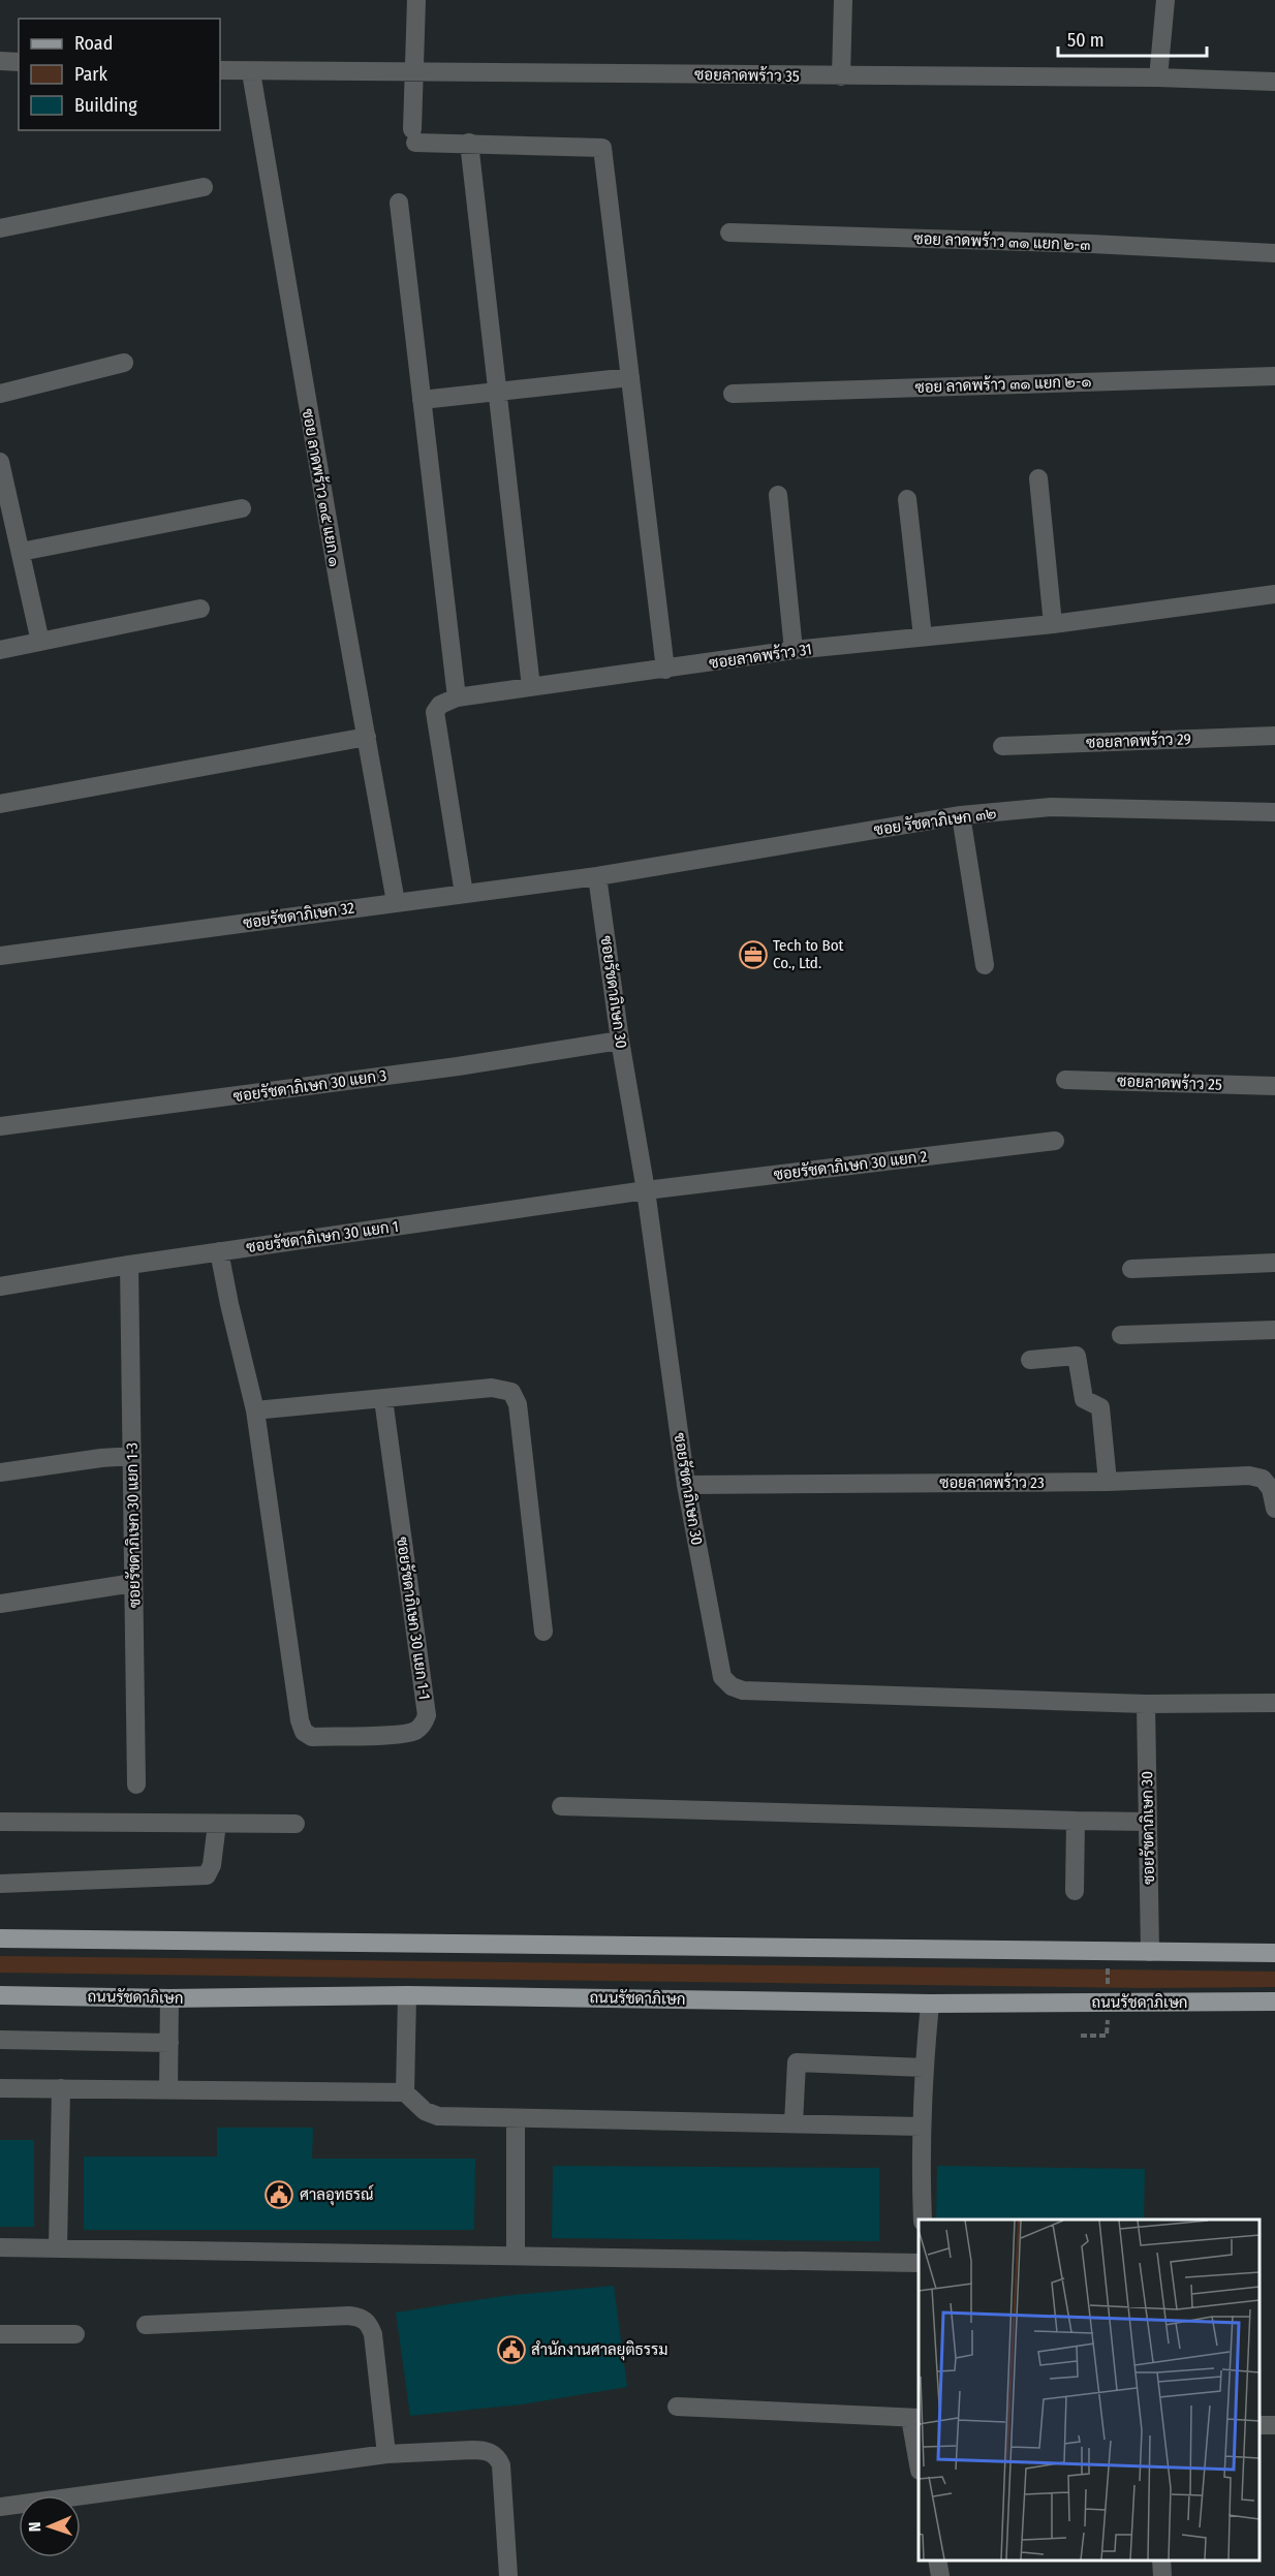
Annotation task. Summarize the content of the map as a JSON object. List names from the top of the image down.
{
  "streets": {
    "main road": ["ถนนรัชดาภิเษก"],
    "street": [
      "ซอยลาดพร้าว 35",
      "ซอย ลาดพร้าว ๓๑ แยก ๒-๓",
      "ซอย ลาดพร้าว ๓๑ แยก ๒-๑",
      "ซอย ลาดพร้าว ๓๕ แยก ๑",
      "ซอยลาดพร้าว 31",
      "ซอยลาดพร้าว 29",
      "ซอย รัชดาภิเษก ๓๒",
      "ซอยรัชดาภิเษก 32",
      "ซอยรัชดาภิเษก 30",
      "ซอยลาดพร้าว 25",
      "ซอยรัชดาภิเษก 30 แยก 3",
      "ซอยรัชดาภิเษก 30 แยก 2",
      "ซอยรัชดาภิเษก 30 แยก 1",
      "ซอยลาดพร้าว 23",
      "ซอยรัชดาภิเษก 30 แยก 1-3",
      "ซอยรัชดาภิเษก 30 แยก 1-1"
    ]
  },
  "crossings": [
    ["ซอยลาดพร้าว 35", "ซอย ลาดพร้าว ๓๕ แยก ๑"],
    ["ซอย ลาดพร้าว ๓๕ แยก ๑", "ซอยรัชดาภิเษก 32"],
    ["ซอย รัชดาภิเษก ๓๒", "ซอยรัชดาภิเษก 32"],
    ["ซอย รัชดาภิเษก ๓๒", "ซอยรัชดาภิเษก 30"],
    ["ซอยรัชดาภิเษก 32", "ซอยรัชดาภิเษก 30"],
    ["ซอยรัชดาภิเษก 30", "ซอยรัชดาภิเษก 30 แยก 3"],
    ["ซอยรัชดาภิเษก 30", "ซอยรัชดาภิเษก 30 แยก 2"],
    ["ซอยรัชดาภิเษก 30", "ซอยรัชดาภิเษก 30 แยก 1"],
    ["ซอยรัชดาภิเษก 30", "ซอยลาดพร้าว 23"],
    ["ซอยรัชดาภิเษก 30 แยก 2", "ซอยรัชดาภิเษก 30 แยก 1"],
    ["ซอยรัชดาภิเษก 30 แยก 1", "ซอยรัชดาภิเษก 30 แยก 1-3"],
    ["ซอยรัชดาภิเษก 30 แยก 1", "ซอยรัชดาภิเษก 30 แยก 1-1"]
  ],
  "places": {
    "office": ["Tech to Bot Co., Ltd."],
    "public building": ["ศาลอุทธรณ์", "สำนักงานศาลยุติธรรม"]
  },
  "legend": ["Road", "Park", "Building"],
  "scale_bar": "50 m",
  "north": "left"
}
